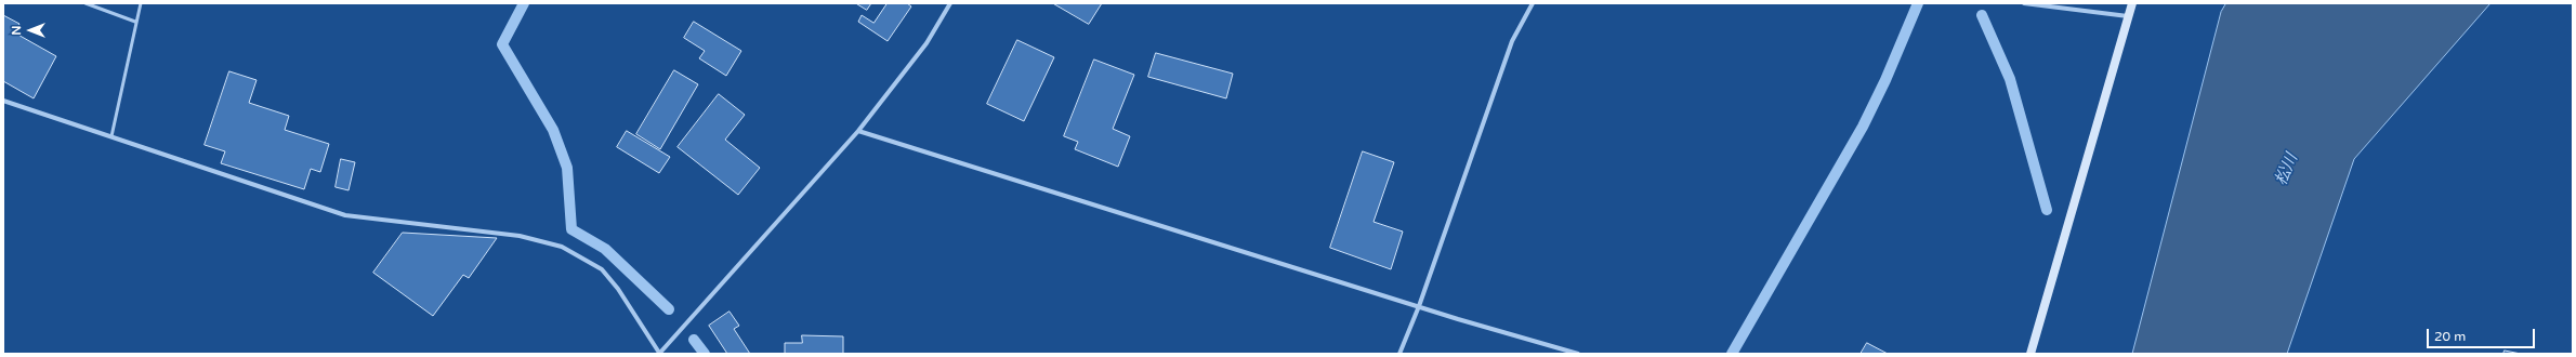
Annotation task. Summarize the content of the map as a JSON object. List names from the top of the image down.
{
  "water": ["松川"],
  "scale_bar": "20 m",
  "north": "left"
}
